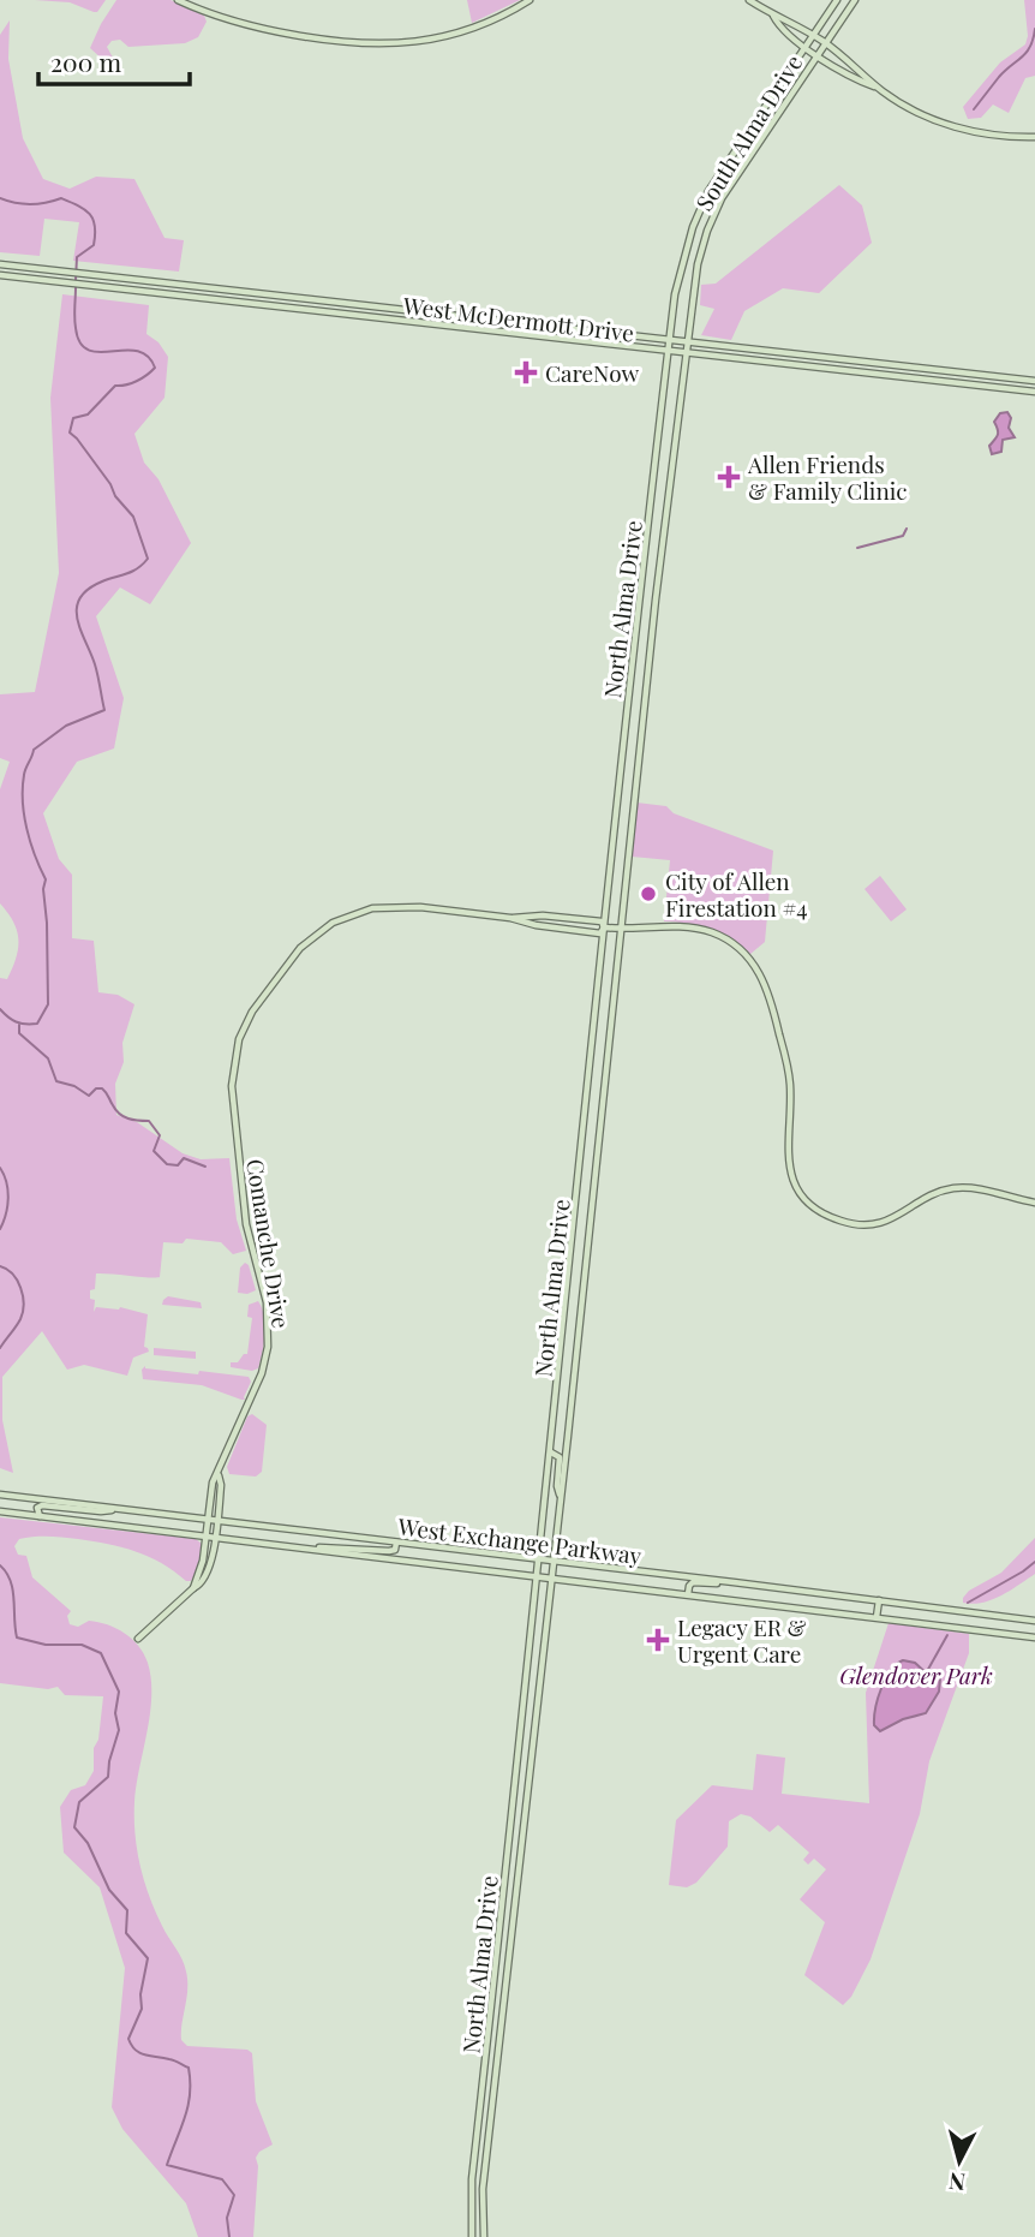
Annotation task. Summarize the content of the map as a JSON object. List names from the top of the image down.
{
  "streets": {
    "main road": [
      "South Alma Drive",
      "West McDermott Drive",
      "North Alma Drive",
      "Comanche Drive",
      "West Exchange Parkway"
    ]
  },
  "crossings": [
    ["South Alma Drive", "West McDermott Drive"],
    ["South Alma Drive", "North Alma Drive"],
    ["West McDermott Drive", "North Alma Drive"],
    ["North Alma Drive", "Comanche Drive"],
    ["North Alma Drive", "West Exchange Parkway"],
    ["Comanche Drive", "West Exchange Parkway"]
  ],
  "parks": ["Glendover Park"],
  "places": {
    "health": ["CareNow", "Allen Friends & Family Clinic", "Legacy ER & Urgent Care"],
    "other": ["City of Allen Firestation #4"]
  },
  "scale_bar": "200 m",
  "north": "bottom"
}
